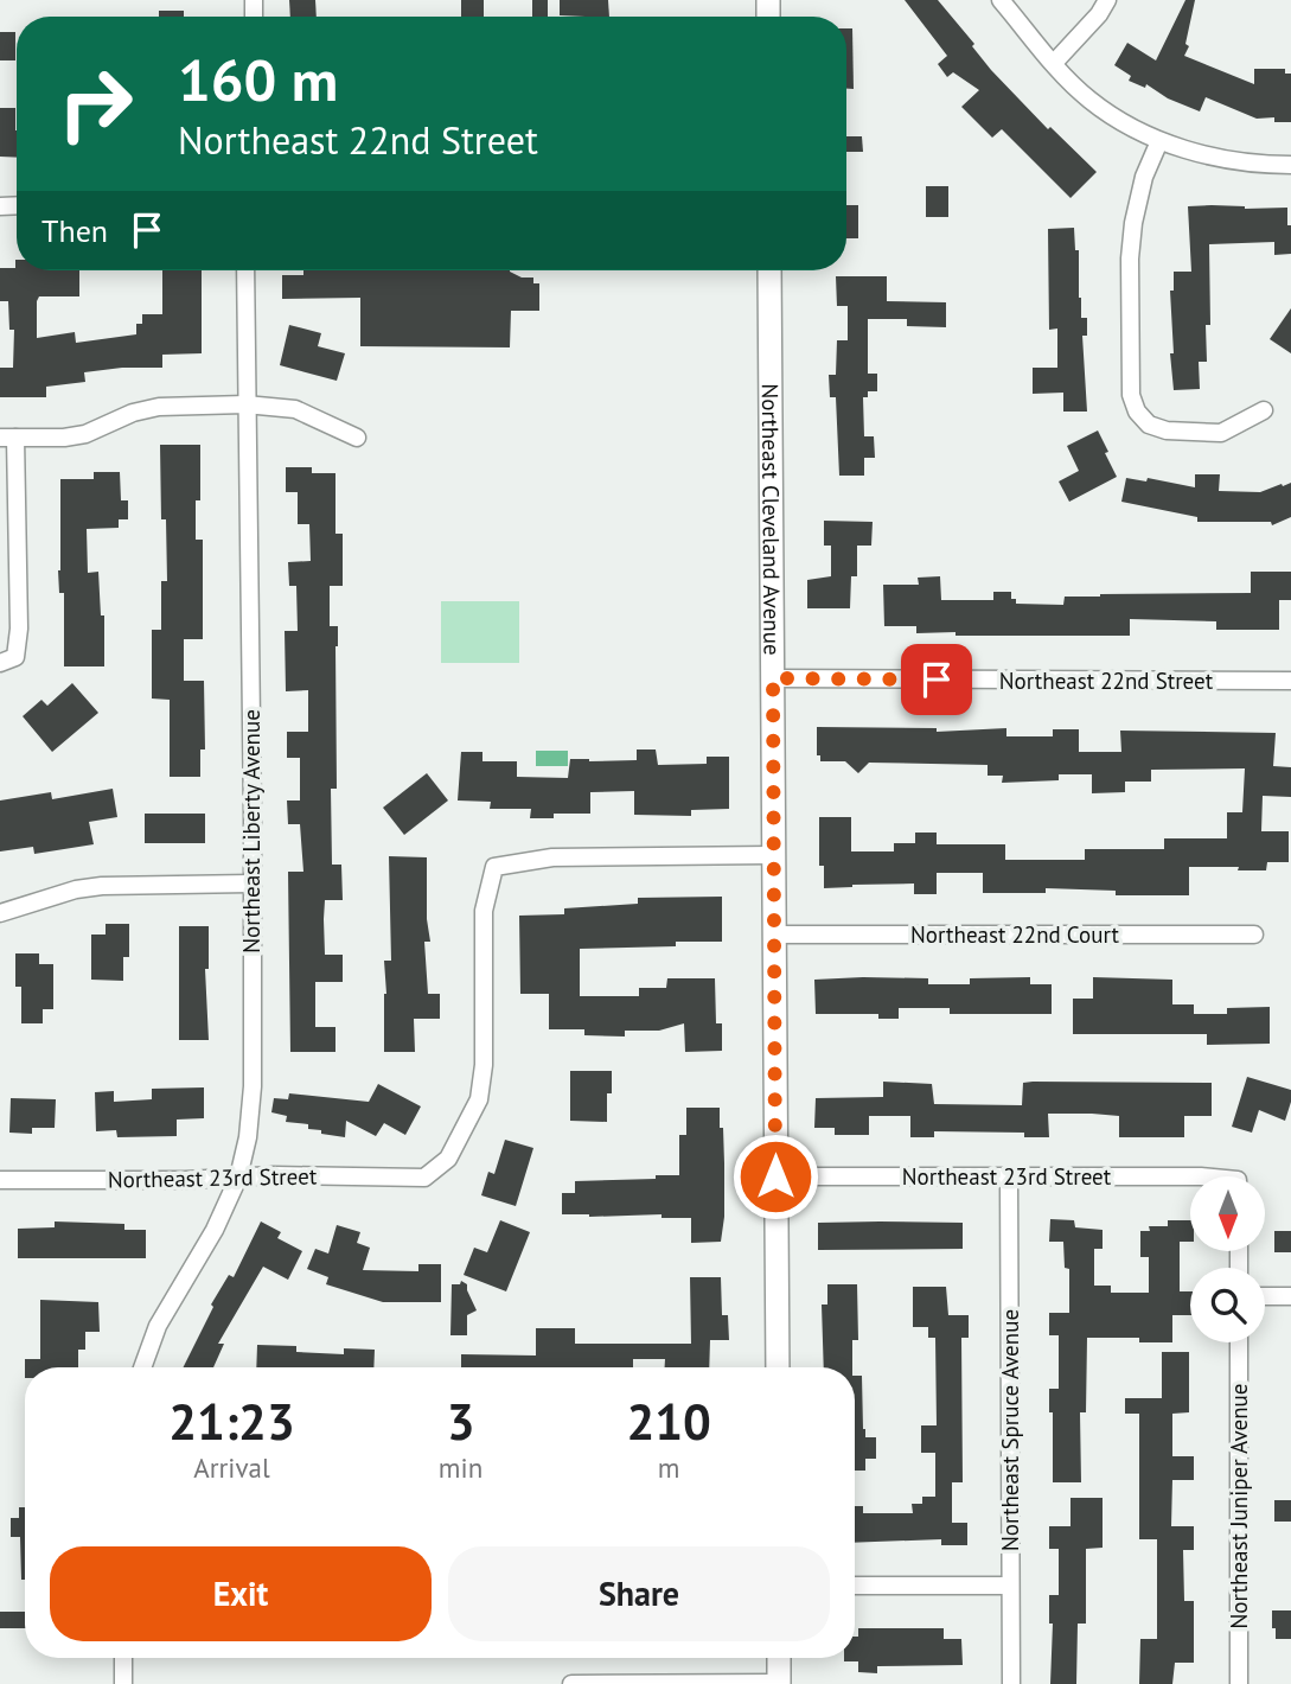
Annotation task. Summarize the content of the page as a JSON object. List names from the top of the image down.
{
  "streets": {
    "street": [
      "Northeast Cleveland Avenue",
      "Northeast 22nd Street",
      "Northeast Liberty Avenue",
      "Northeast 22nd Court",
      "Northeast 23rd Street",
      "Northeast Spruce Avenue",
      "Northeast Juniper Avenue"
    ]
  },
  "crossings": [
    ["Northeast Cleveland Avenue", "Northeast 22nd Street"],
    ["Northeast Cleveland Avenue", "Northeast 22nd Court"],
    ["Northeast Cleveland Avenue", "Northeast 23rd Street"],
    ["Northeast Liberty Avenue", "Northeast 23rd Street"],
    ["Northeast 23rd Street", "Northeast Spruce Avenue"]
  ],
  "north": "bottom",
  "page": {
    "turn": ["160 m", "Northeast 22nd Street"],
    "then": "Then",
    "eta": [
      "21:23",
      "Arrival",
      "3",
      "min",
      "210",
      "m"
    ],
    "buttons": ["Exit", "Share"]
  }
}
